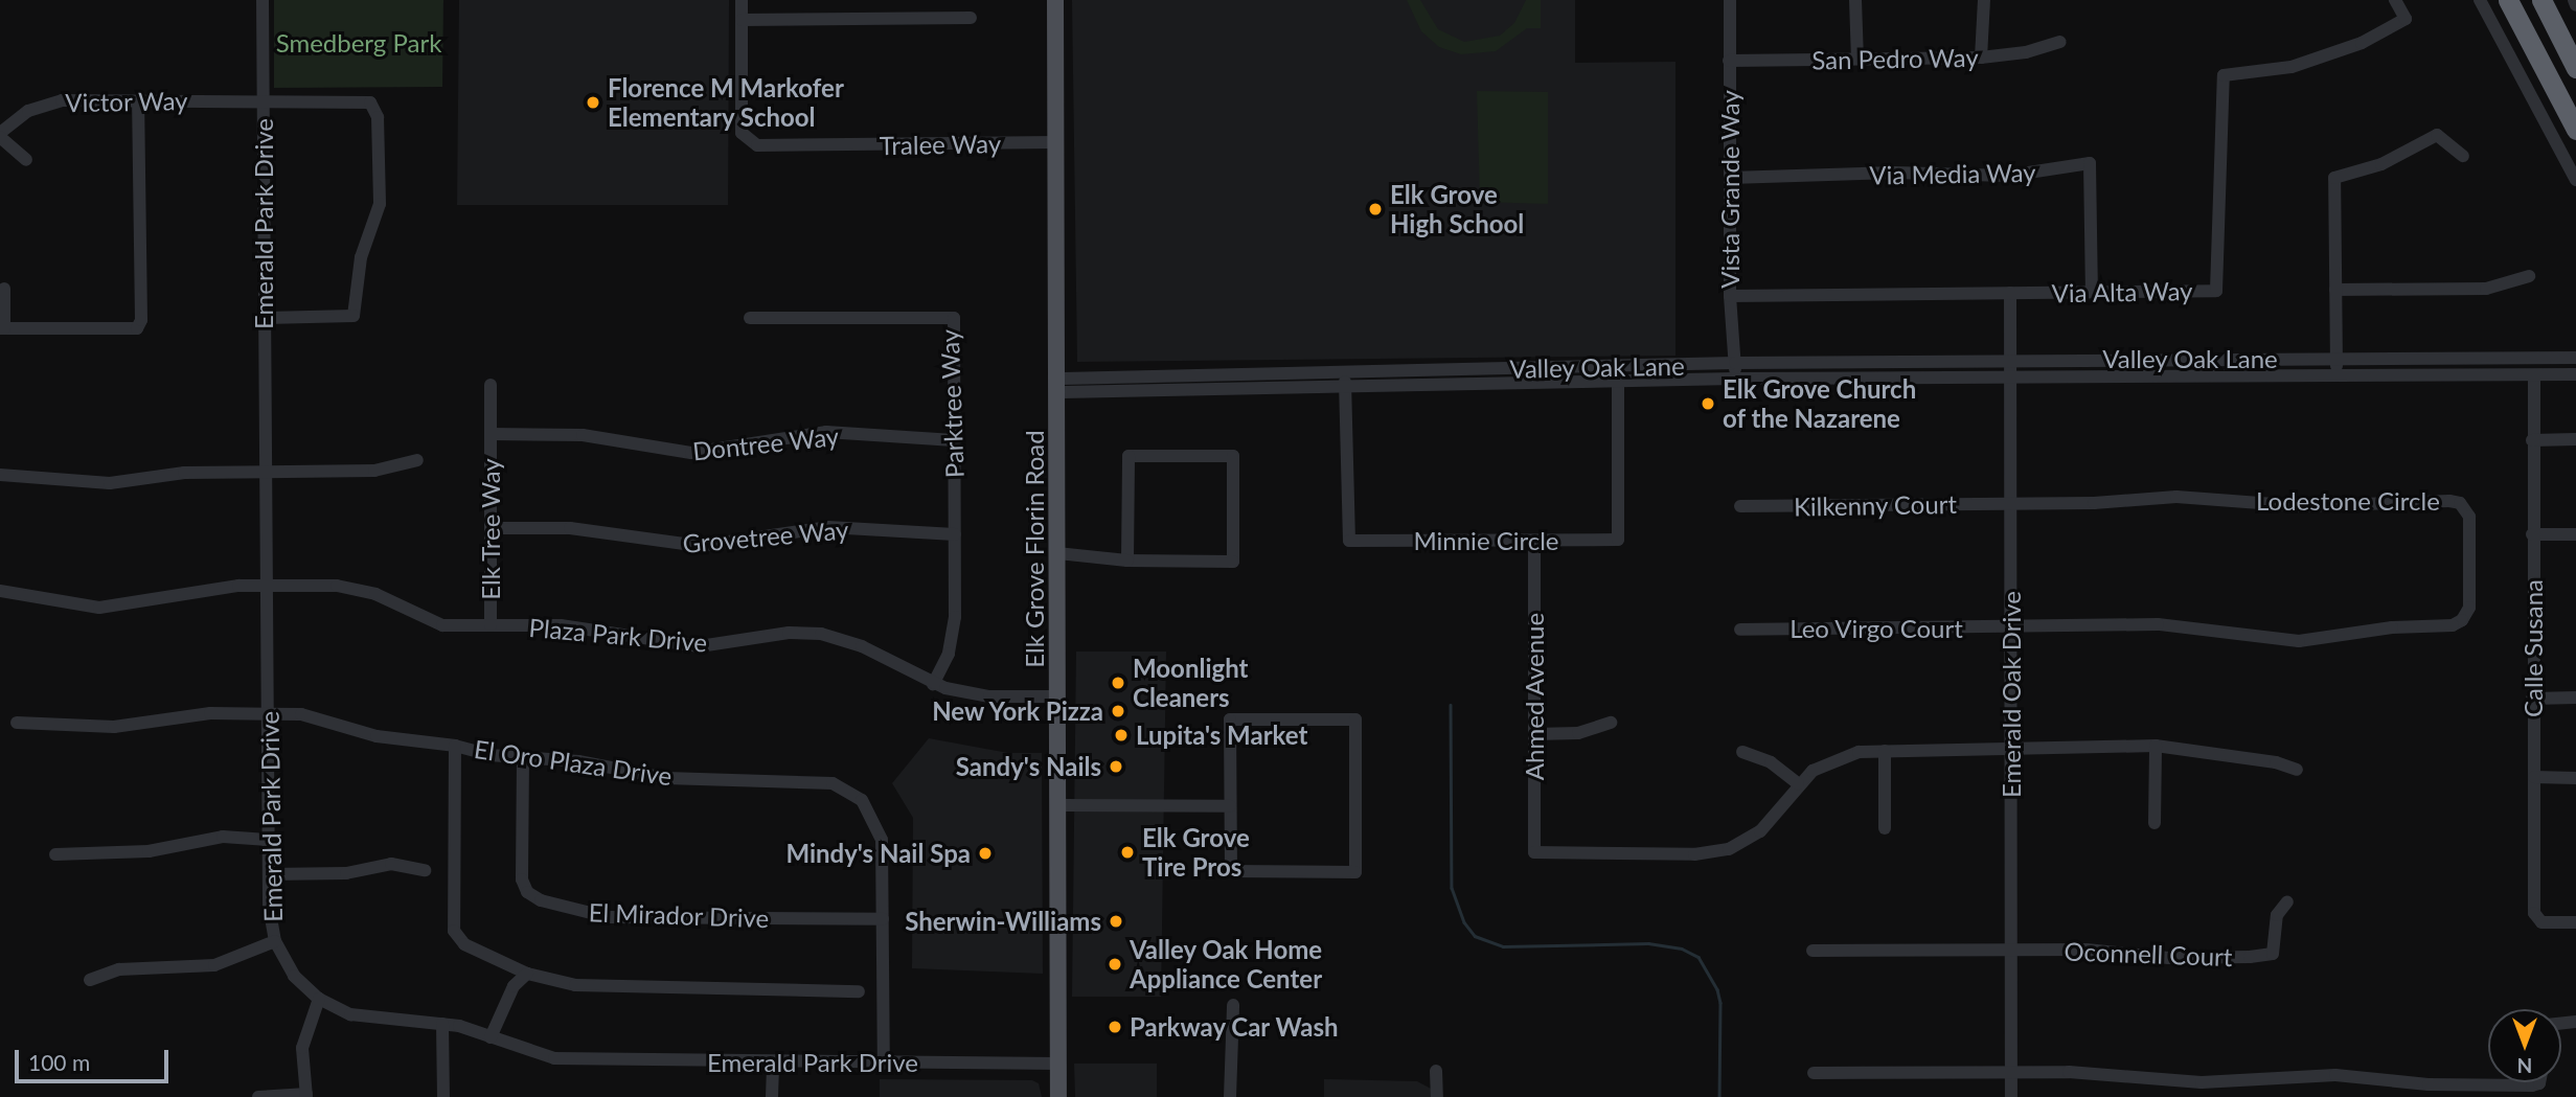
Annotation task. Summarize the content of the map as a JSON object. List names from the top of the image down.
{
  "streets": {
    "main road": ["Elk Grove Florin Road"],
    "street": [
      "San Pedro Way",
      "Victor Way",
      "Tralee Way",
      "Via Media Way",
      "Vista Grande Way",
      "Emerald Park Drive",
      "Via Alta Way",
      "Valley Oak Lane",
      "Parktree Way",
      "Dontree Way",
      "Lodestone Circle",
      "Kilkenny Court",
      "Elk Tree Way",
      "Grovetree Way",
      "Minnie Circle",
      "Leo Virgo Court",
      "Plaza Park Drive",
      "Calle Susana",
      "Emerald Oak Drive",
      "Ahmed Avenue",
      "El Oro Plaza Drive",
      "El Mirador Drive",
      "Oconnell Court"
    ]
  },
  "crossings": [
    ["San Pedro Way", "Vista Grande Way"],
    ["Victor Way", "Emerald Park Drive"],
    ["Tralee Way", "Elk Grove Florin Road"],
    ["Via Media Way", "Vista Grande Way"],
    ["Via Media Way", "Via Alta Way"],
    ["Vista Grande Way", "Via Alta Way"],
    ["Vista Grande Way", "Valley Oak Lane"],
    ["Emerald Park Drive", "Elk Grove Florin Road"],
    ["Emerald Park Drive", "Plaza Park Drive"],
    ["Emerald Park Drive", "El Oro Plaza Drive"],
    ["Via Alta Way", "Emerald Oak Drive"],
    ["Valley Oak Lane", "Minnie Circle"],
    ["Valley Oak Lane", "Elk Grove Florin Road"],
    ["Valley Oak Lane", "Calle Susana"],
    ["Valley Oak Lane", "Emerald Oak Drive"],
    ["Parktree Way", "Dontree Way"],
    ["Parktree Way", "Grovetree Way"],
    ["Parktree Way", "Plaza Park Drive"],
    ["Dontree Way", "Elk Tree Way"],
    ["Lodestone Circle", "Kilkenny Court"],
    ["Lodestone Circle", "Leo Virgo Court"],
    ["Lodestone Circle", "Emerald Oak Drive"],
    ["Kilkenny Court", "Emerald Oak Drive"],
    ["Elk Tree Way", "Grovetree Way"],
    ["Elk Tree Way", "Plaza Park Drive"],
    ["Minnie Circle", "Ahmed Avenue"],
    ["Elk Grove Florin Road", "Plaza Park Drive"],
    ["Leo Virgo Court", "Emerald Oak Drive"],
    ["Emerald Oak Drive", "Oconnell Court"],
    ["El Oro Plaza Drive", "El Mirador Drive"]
  ],
  "parks": ["Smedberg Park"],
  "places": [
    "Florence M Markofer Elementary School",
    "Elk Grove High School",
    "Elk Grove Church of the Nazarene",
    "Moonlight Cleaners",
    "New York Pizza",
    "Lupita's Market",
    "Sandy's Nails",
    "Elk Grove Tire Pros",
    "Mindy's Nail Spa",
    "Sherwin-Williams",
    "Valley Oak Home Appliance Center",
    "Parkway Car Wash"
  ],
  "scale_bar": "100 m",
  "north": "bottom"
}
